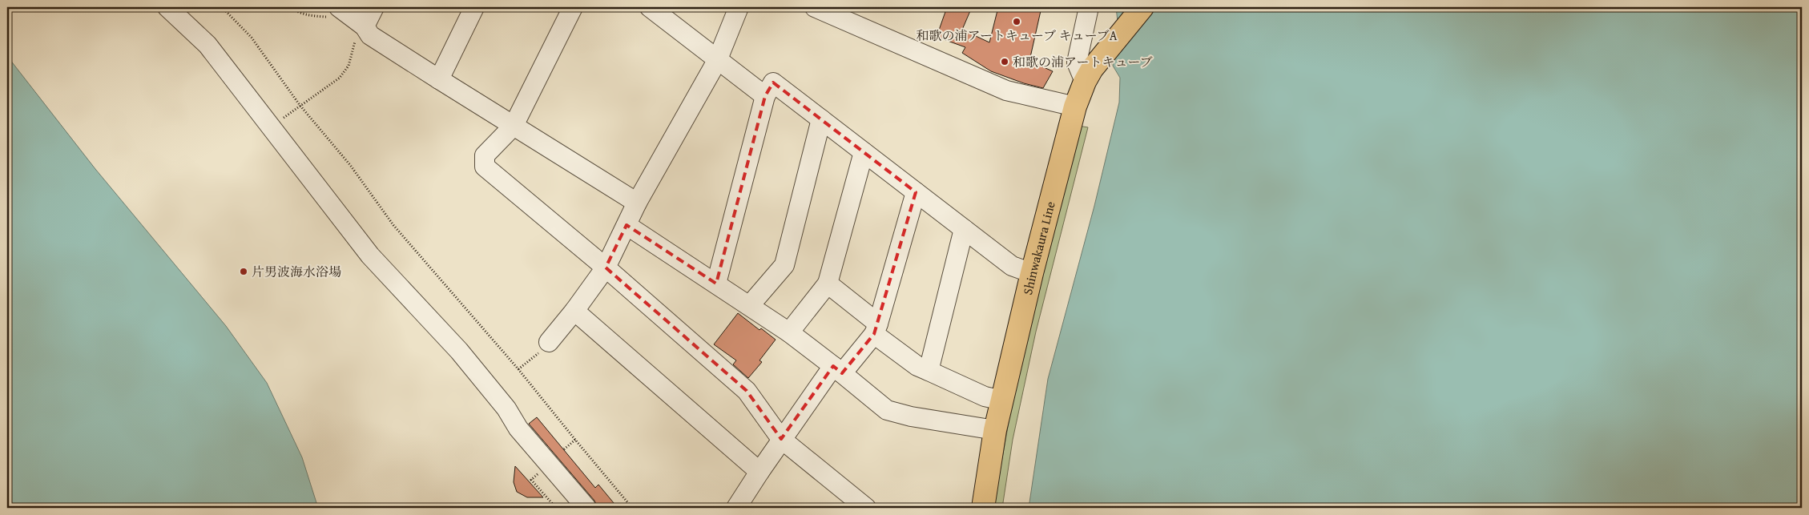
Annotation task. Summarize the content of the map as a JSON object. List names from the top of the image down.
{
  "streets": {
    "main road": ["Shinwakaura Line"]
  },
  "places": ["和歌の浦アートキューブ キューブA", "和歌の浦アートキューブ", "片男波海水浴場"]
}
